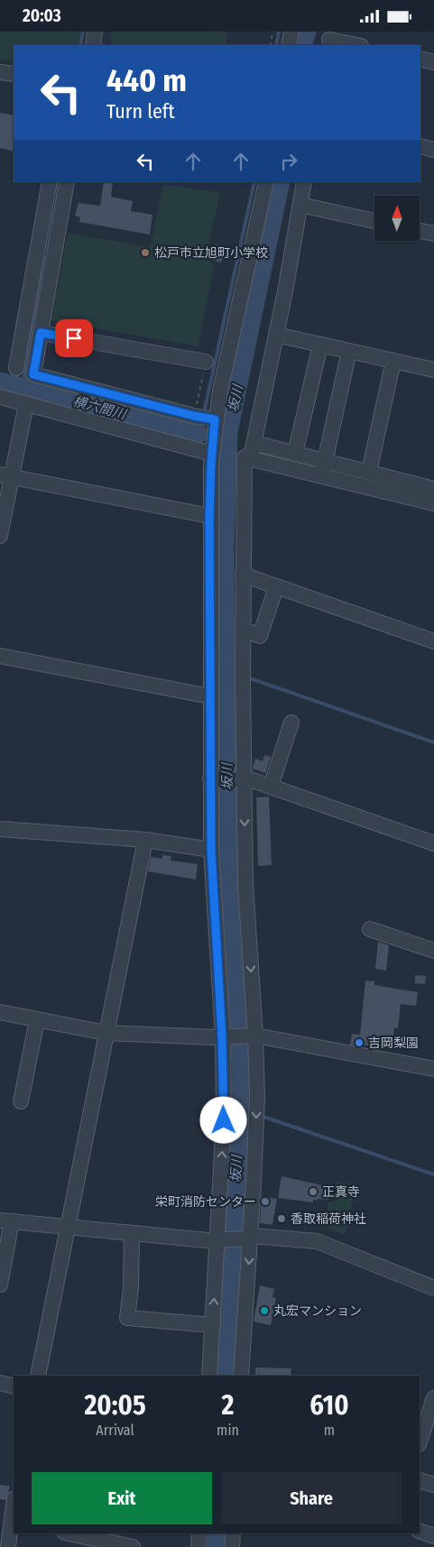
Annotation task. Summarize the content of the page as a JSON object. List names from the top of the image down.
{
  "water": ["坂川", "横六間川"],
  "places": [
    "松戸市立旭町小学校",
    "吉岡梨園",
    "正真寺",
    "栄町消防センター",
    "香取稲荷神社",
    "丸宏マンション"
  ],
  "north": "top",
  "page": {
    "status": "20:03",
    "turn": ["440 m", "Turn left"],
    "eta": [
      "20:05",
      "Arrival",
      "2",
      "min",
      "610",
      "m"
    ],
    "buttons": ["Exit", "Share"]
  }
}
